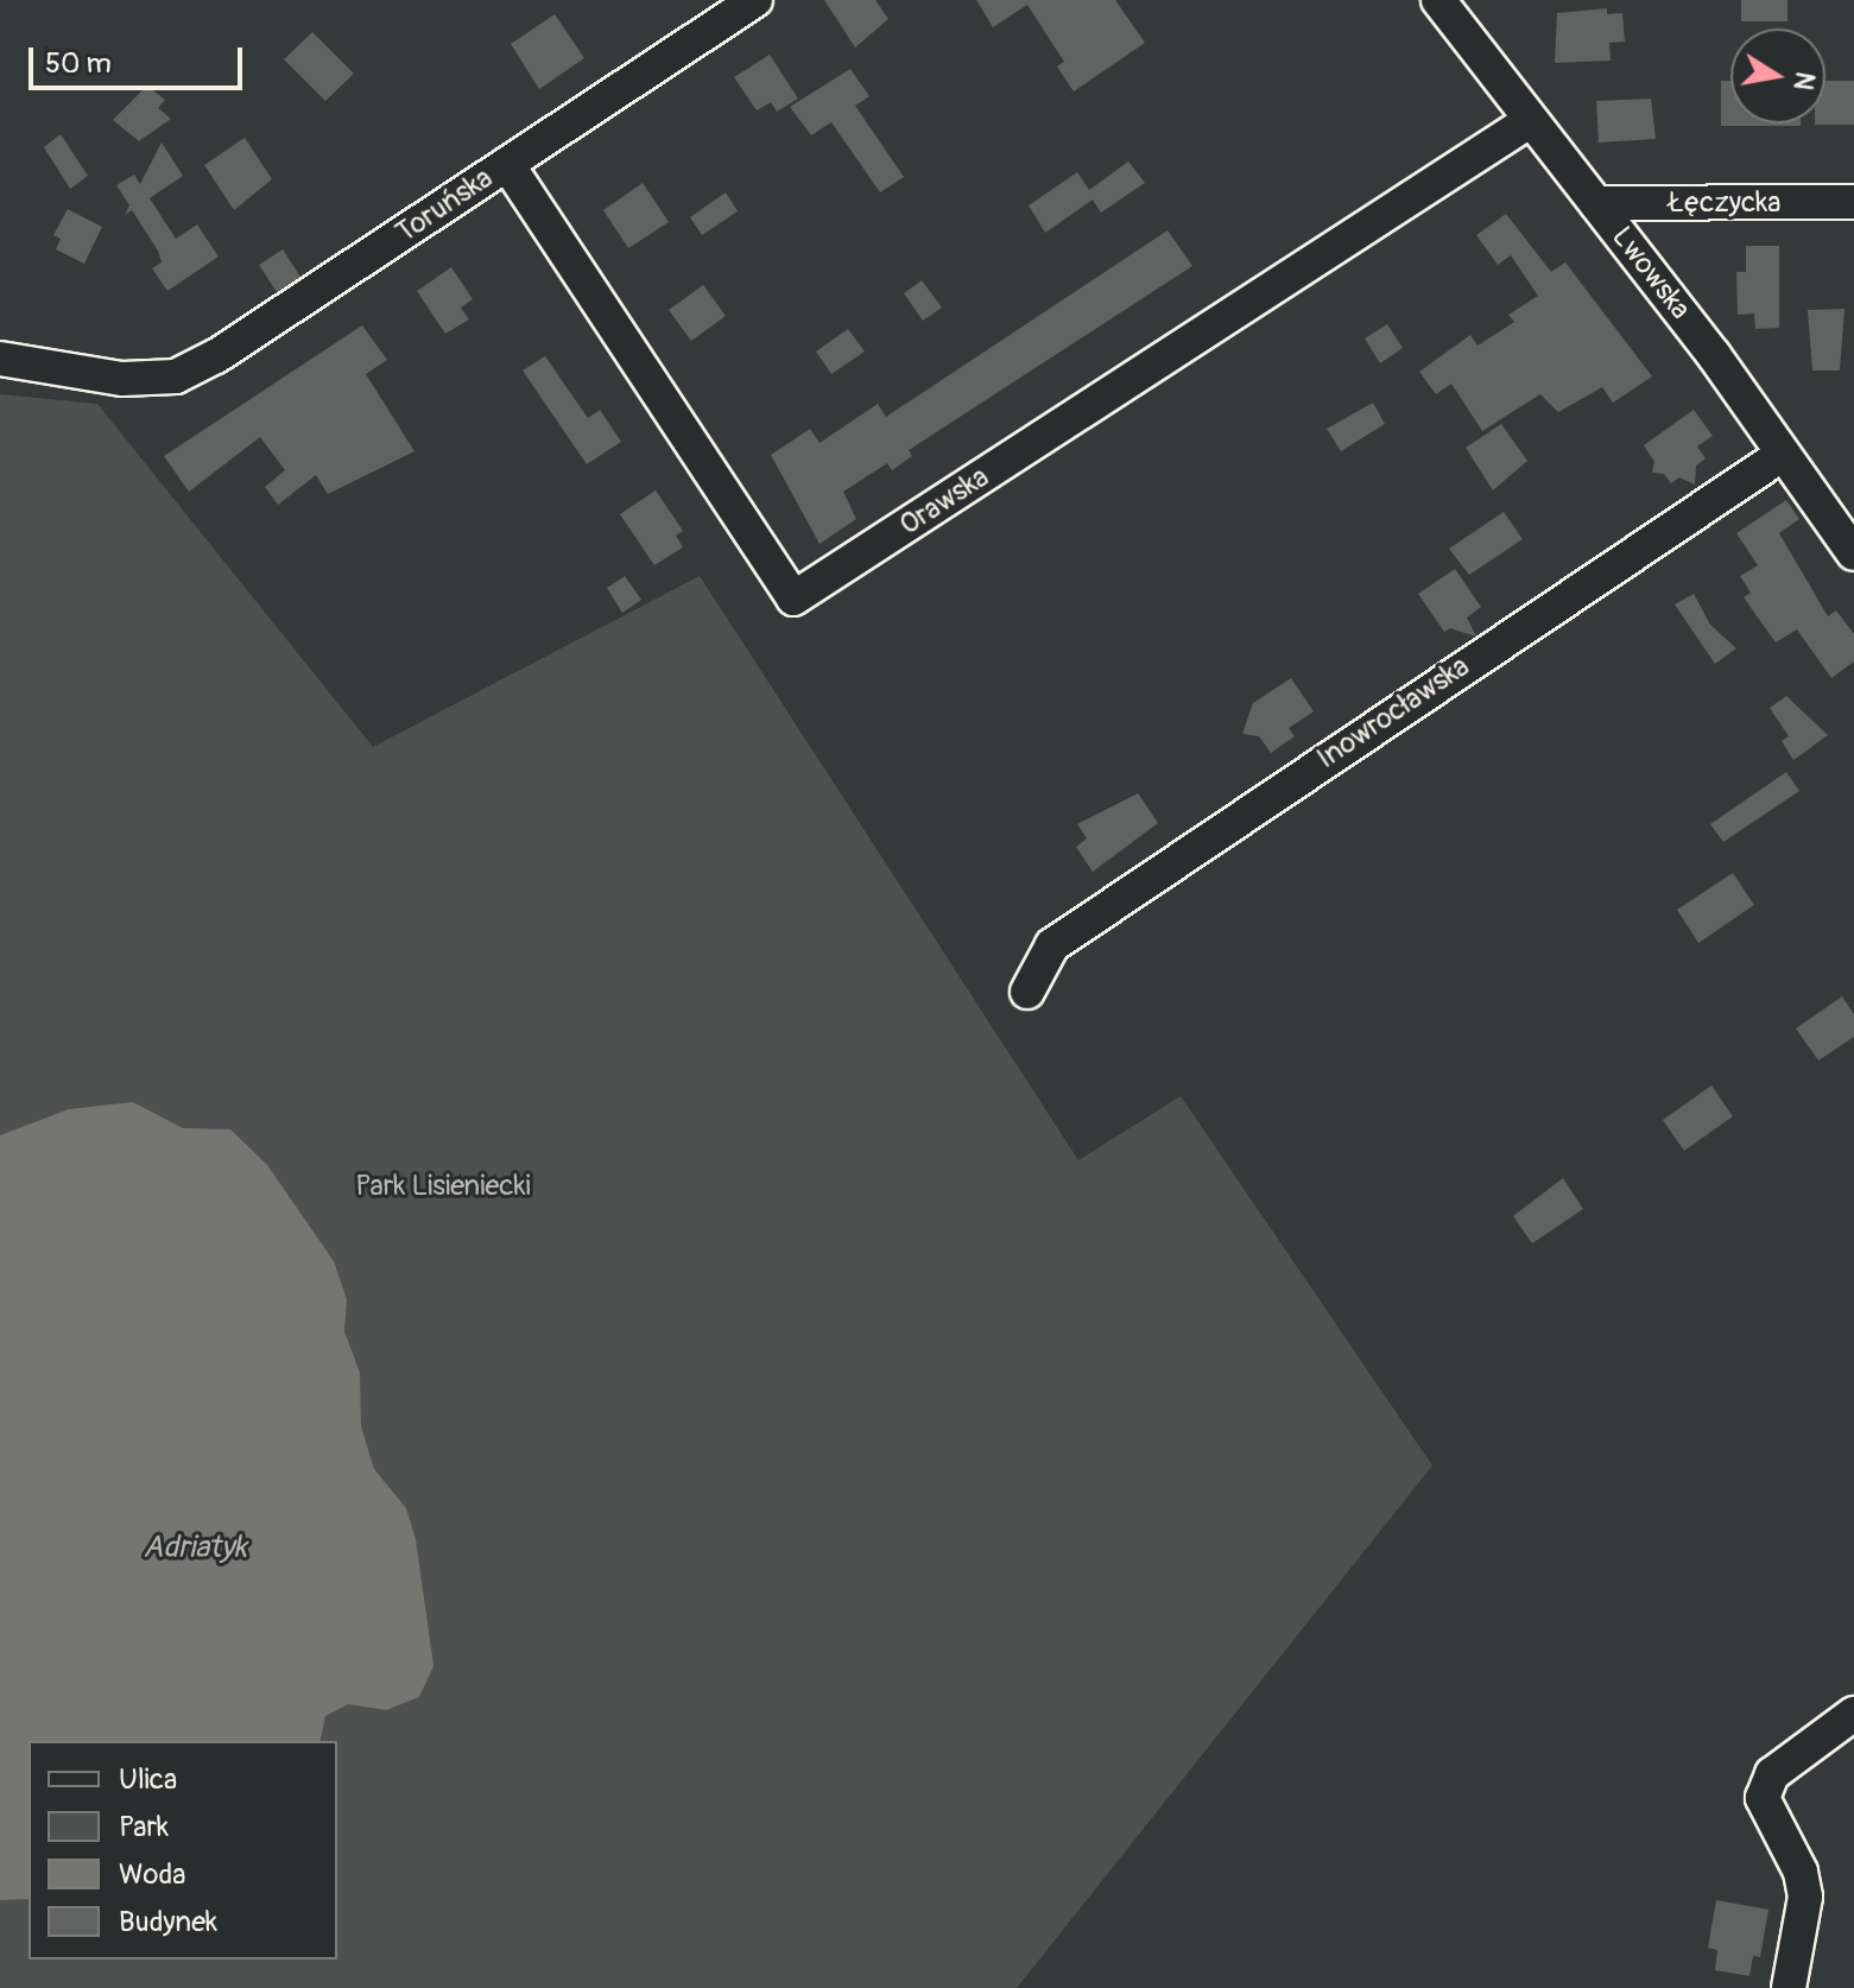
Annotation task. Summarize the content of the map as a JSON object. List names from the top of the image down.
{
  "streets": {
    "street": [
      "Łęczycka",
      "Toruńska",
      "Lwowska",
      "Orawska",
      "Inowrocławska"
    ]
  },
  "crossings": [
    ["Łęczycka", "Lwowska"],
    ["Toruńska", "Orawska"],
    ["Lwowska", "Orawska"],
    ["Lwowska", "Inowrocławska"]
  ],
  "water": ["Adriatyk"],
  "parks": ["Park Lisieniecki"],
  "legend": [
    "Ulica",
    "Park",
    "Woda",
    "Budynek"
  ],
  "scale_bar": "50 m",
  "north": "right"
}
